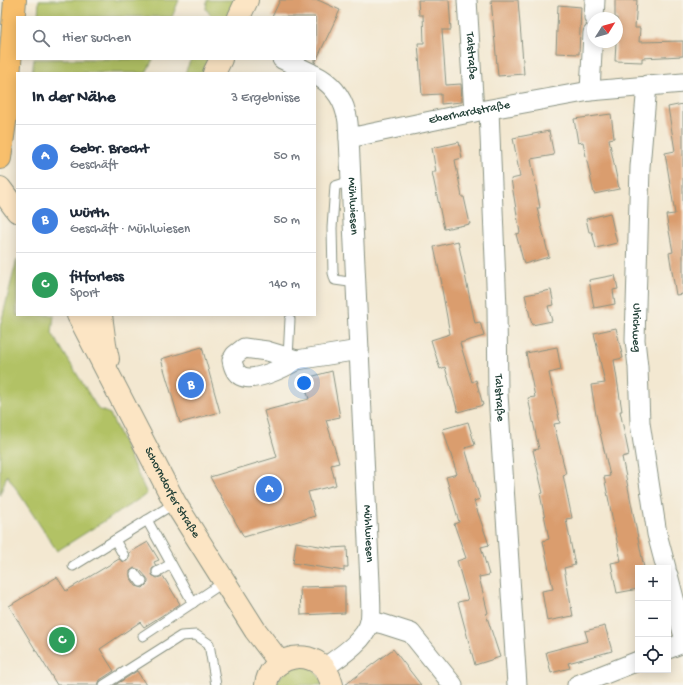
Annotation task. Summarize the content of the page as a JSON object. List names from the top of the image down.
{
  "streets": {
    "street": [
      "Talstraße",
      "Eberhardstraße",
      "Mühlwiesen",
      "Ulrichweg",
      "Schorndorfer Straße"
    ]
  },
  "crossings": [
    ["Talstraße", "Eberhardstraße"],
    ["Eberhardstraße", "Mühlwiesen"],
    ["Eberhardstraße", "Ulrichweg"]
  ],
  "north": "top right",
  "page": {
    "search": "Hier suchen",
    "heading": ["In der Nähe", "3 Ergebnisse"],
    "list": [
      {
        "mark": "A",
        "name": "Gebr. Brecht",
        "note": "Geschäft",
        "value": "50 m"
      },
      {
        "mark": "B",
        "name": "Würth",
        "note": "Geschäft · Mühlwiesen",
        "value": "50 m"
      },
      {
        "mark": "C",
        "name": "fitforless",
        "note": "Sport",
        "value": "140 m"
      }
    ],
    "pins": ["B", "A", "C"],
    "map_buttons": ["+", "−"]
  }
}
